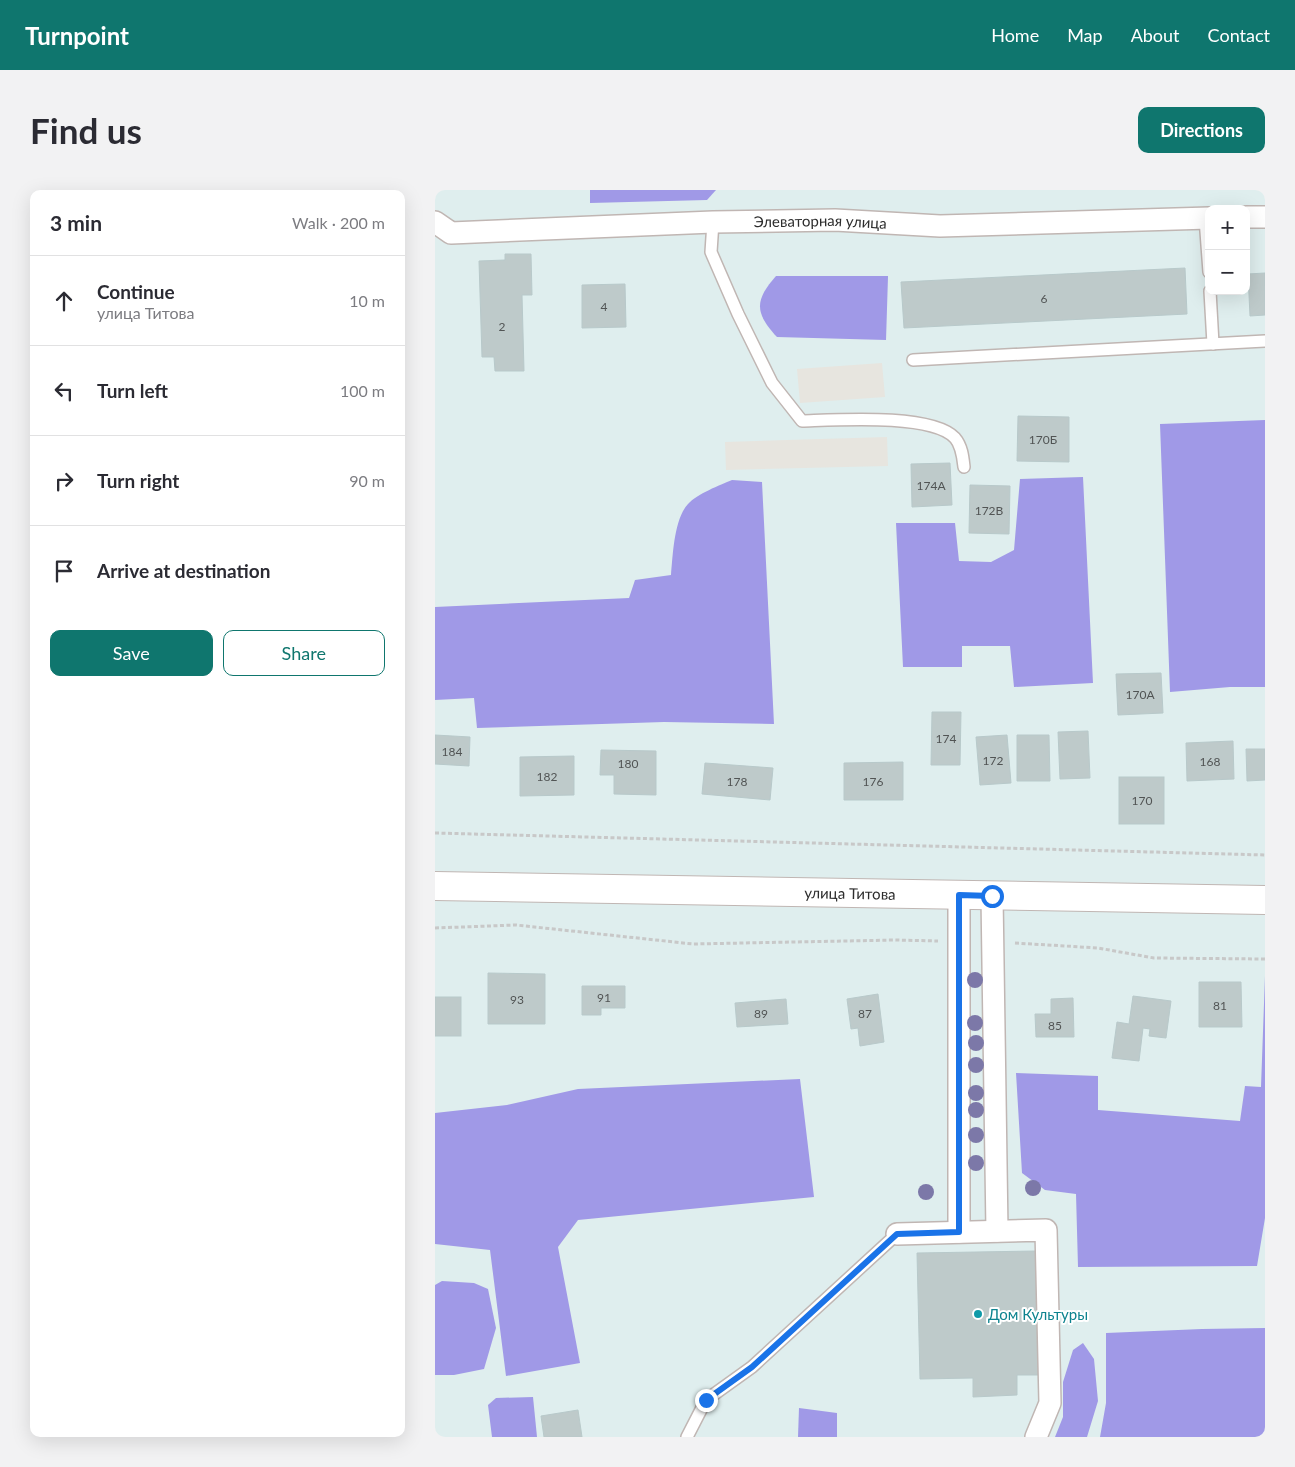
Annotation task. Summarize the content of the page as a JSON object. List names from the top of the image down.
{
  "streets": {
    "main road": ["улица Титова"],
    "street": ["Элеваторная улица"]
  },
  "places": ["Дом Культуры"],
  "house_numbers": [
    "6",
    "4",
    "2",
    "170Б",
    "174А",
    "172В",
    "170А",
    "174",
    "184",
    "172",
    "168",
    "180",
    "182",
    "178",
    "176",
    "170",
    "91",
    "93",
    "81",
    "89",
    "87",
    "85"
  ],
  "page": {
    "header": "Turnpoint",
    "nav": [
      "Home",
      "Map",
      "About",
      "Contact"
    ],
    "buttons": [
      "Directions",
      ["Save", "Share"]
    ],
    "title": "Find us",
    "heading": ["3 min", "Walk · 200 m"],
    "map_buttons": ["+", "−"],
    "list": [
      ["Continue", "улица Титова", "10 m"],
      ["Turn left", "100 m"],
      ["Turn right", "90 m"],
      "Arrive at destination"
    ]
  }
}
